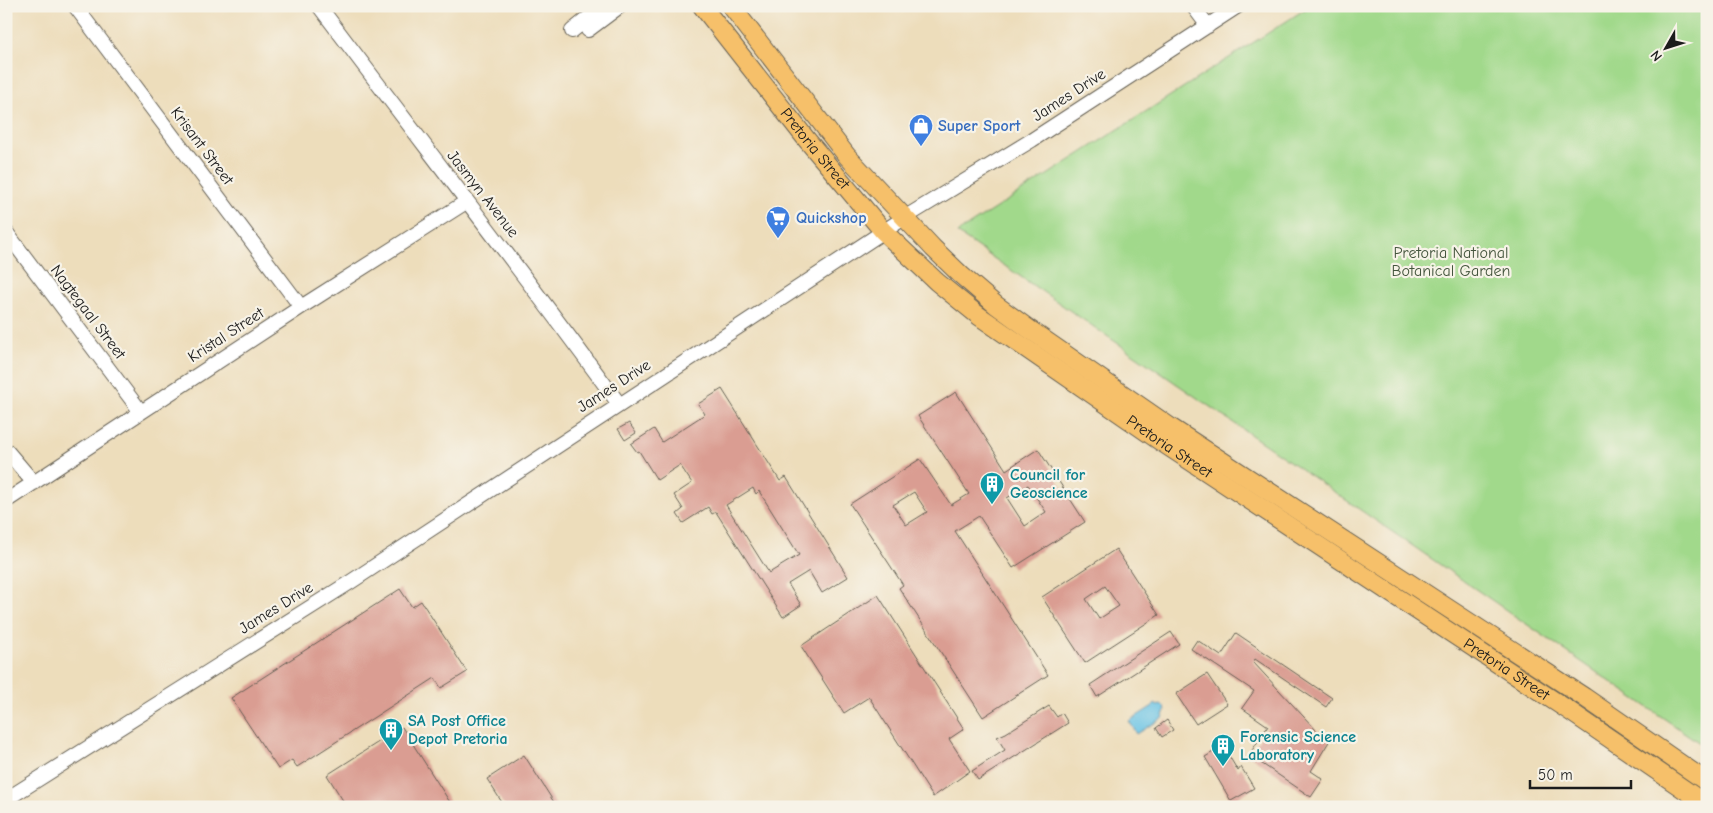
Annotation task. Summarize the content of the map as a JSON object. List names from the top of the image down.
{
  "streets": {
    "main road": ["Pretoria Street"],
    "street": [
      "James Drive",
      "Krisant Street",
      "Jasmyn Avenue",
      "Nagtegaal Street",
      "Kristal Street"
    ]
  },
  "crossings": [
    ["James Drive", "Pretoria Street"],
    ["James Drive", "Jasmyn Avenue"],
    ["Krisant Street", "Kristal Street"],
    ["Jasmyn Avenue", "Kristal Street"],
    ["Nagtegaal Street", "Kristal Street"]
  ],
  "parks": ["Pretoria National Botanical Garden"],
  "places": {
    "shop": ["Super Sport"],
    "supermarket": ["Quickshop"],
    "building": ["Council for Geoscience", "SA Post Office Depot Pretoria", "Forensic Science Laboratory"]
  },
  "scale_bar": "50 m",
  "north": "bottom left"
}
